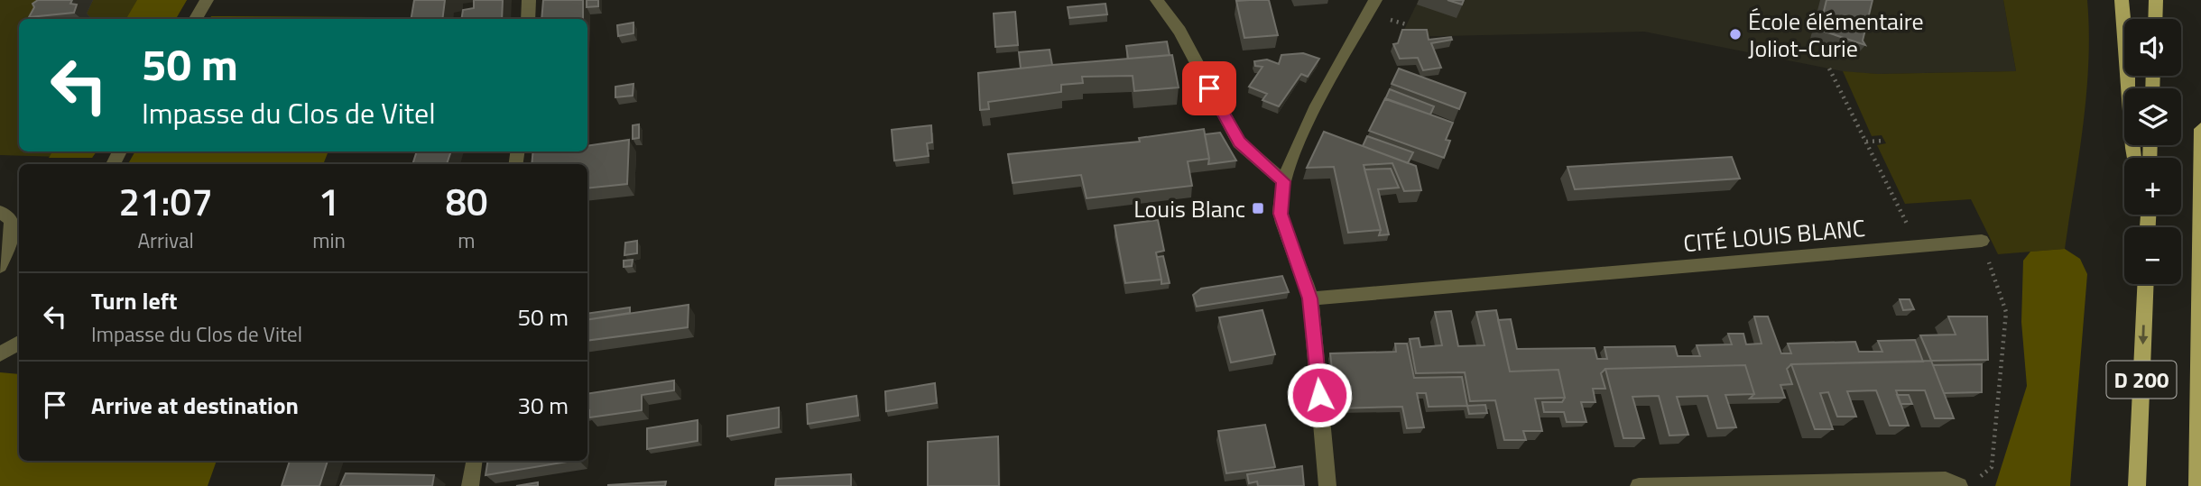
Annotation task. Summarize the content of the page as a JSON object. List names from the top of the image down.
{
  "streets": {
    "main road": ["D 200"],
    "street": ["CITÉ LOUIS BLANC"]
  },
  "places": {
    "other": ["École élémentaire Joliot-Curie"],
    "transit": ["Louis Blanc"]
  },
  "page": {
    "map_buttons": ["+", "−"],
    "turn": ["50 m", "Impasse du Clos de Vitel"],
    "eta": [
      "21:07",
      "Arrival",
      "1",
      "min",
      "80",
      "m"
    ],
    "list": [
      {
        "name": "Turn left",
        "note": "Impasse du Clos de Vitel",
        "value": "50 m"
      },
      {
        "name": "Arrive at destination",
        "value": "30 m"
      }
    ]
  }
}
